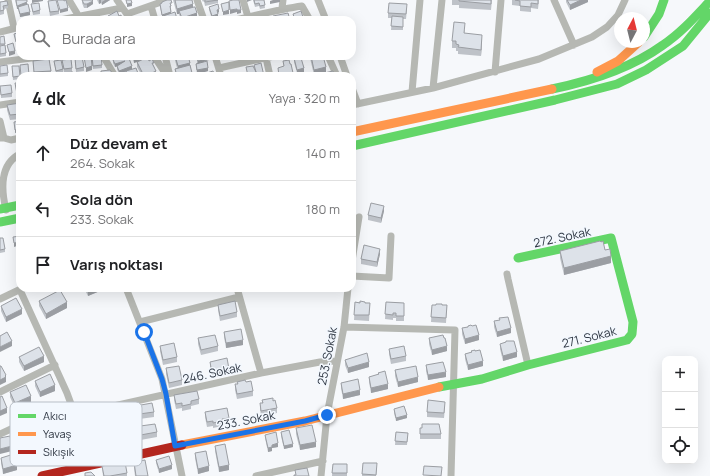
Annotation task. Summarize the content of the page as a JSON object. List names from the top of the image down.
{
  "streets": {
    "main road": ["272. Sokak", "271. Sokak", "233. Sokak"],
    "street": ["253. Sokak", "246. Sokak"]
  },
  "crossings": [
    ["272. Sokak", "271. Sokak"],
    ["271. Sokak", "233. Sokak"],
    ["253. Sokak", "246. Sokak"],
    ["253. Sokak", "233. Sokak"]
  ],
  "legend": ["Akıcı", "Yavaş", "Sıkışık"],
  "north": "top",
  "page": {
    "search": "Burada ara",
    "heading": ["4 dk", "Yaya · 320 m"],
    "list": [
      ["Düz devam et", "264. Sokak", "140 m"],
      ["Sola dön", "233. Sokak", "180 m"],
      "Varış noktası"
    ],
    "map_buttons": ["+", "−"]
  }
}
